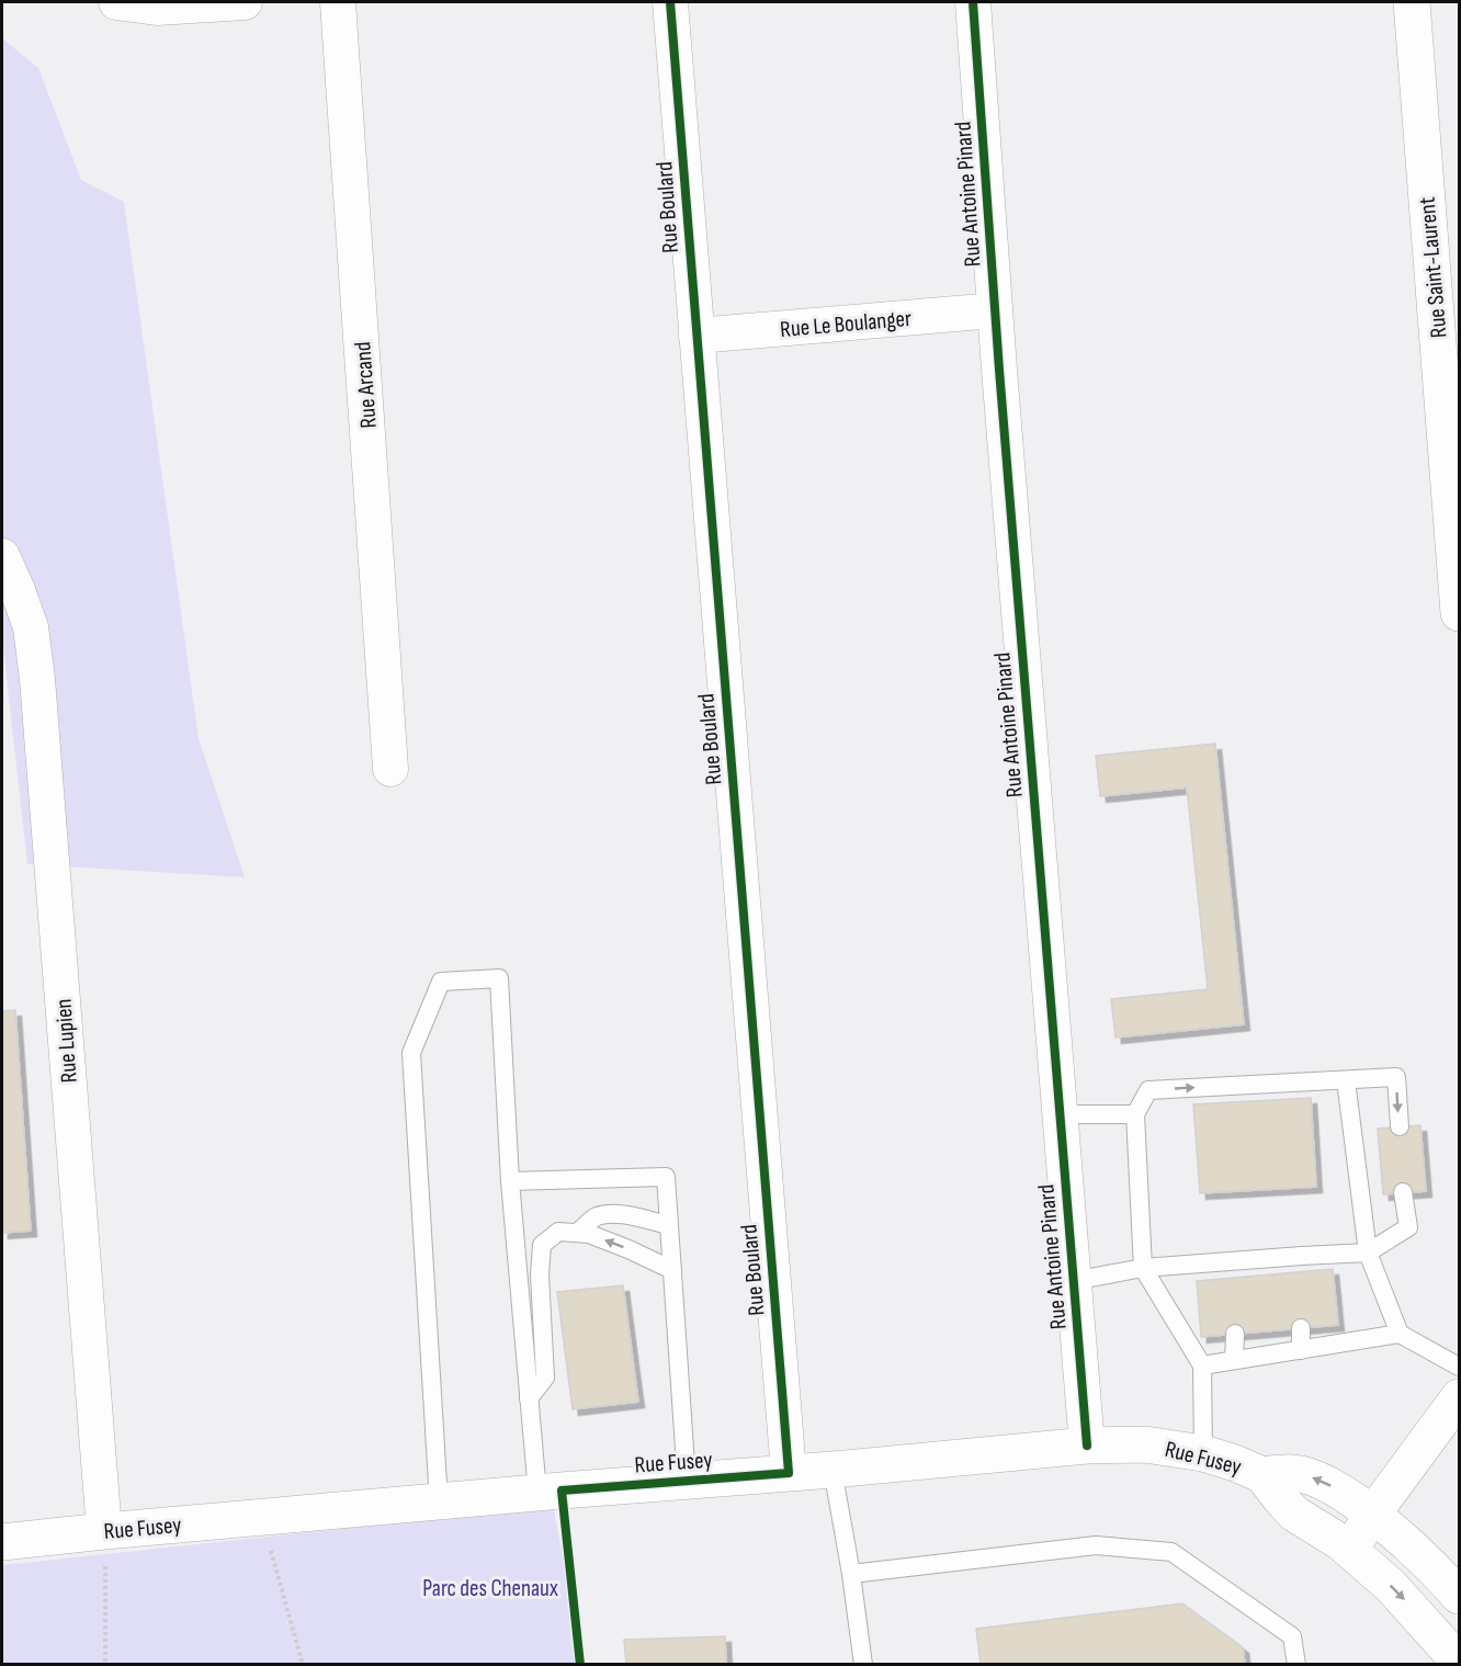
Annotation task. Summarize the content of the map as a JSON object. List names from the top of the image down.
{
  "streets": {
    "main road": ["Rue Saint-Laurent", "Rue Fusey"],
    "street": [
      "Rue Antoine Pinard",
      "Rue Boulard",
      "Rue Le Boulanger",
      "Rue Arcand",
      "Rue Lupien"
    ]
  },
  "crossings": [
    ["Rue Antoine Pinard", "Rue Le Boulanger"],
    ["Rue Antoine Pinard", "Rue Fusey"],
    ["Rue Boulard", "Rue Le Boulanger"],
    ["Rue Boulard", "Rue Fusey"],
    ["Rue Lupien", "Rue Fusey"]
  ],
  "parks": ["Parc des Chenaux"]
}
